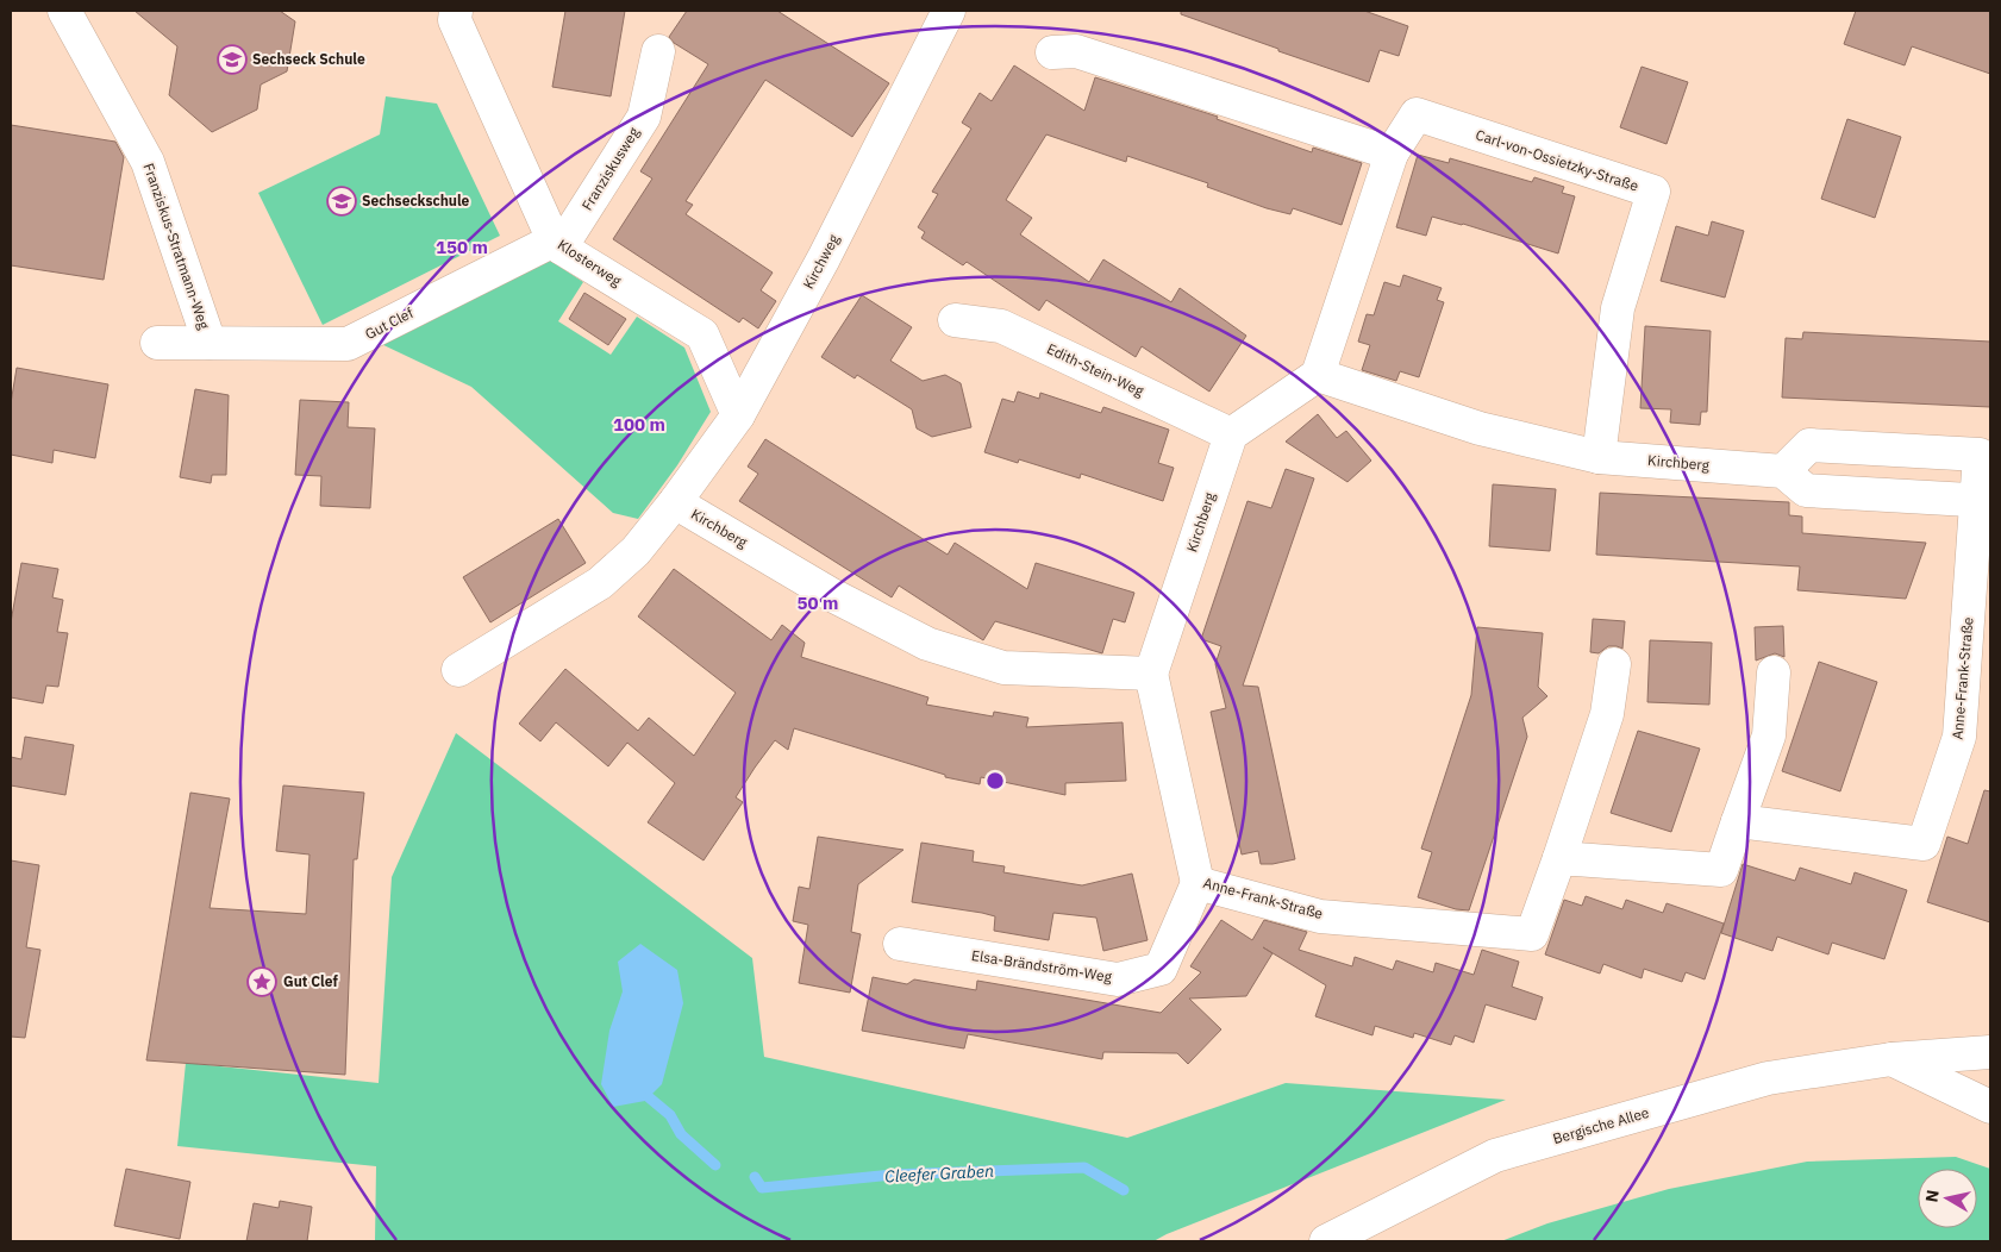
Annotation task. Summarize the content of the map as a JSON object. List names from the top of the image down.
{
  "streets": {
    "street": [
      "Carl-von-Ossietzky-Straße",
      "Franziskusweg",
      "Franziskus-Stratmann-Weg",
      "Kirchweg",
      "Klosterweg",
      "Gut Clef",
      "Edith-Stein-Weg",
      "Kirchberg",
      "Anne-Frank-Straße",
      "Elsa-Brändström-Weg",
      "Bergische Allee"
    ]
  },
  "crossings": [
    ["Carl-von-Ossietzky-Straße", "Kirchberg"],
    ["Franziskusweg", "Klosterweg"],
    ["Franziskusweg", "Gut Clef"],
    ["Franziskus-Stratmann-Weg", "Gut Clef"],
    ["Kirchweg", "Klosterweg"],
    ["Kirchweg", "Kirchberg"],
    ["Klosterweg", "Gut Clef"],
    ["Edith-Stein-Weg", "Kirchberg"],
    ["Kirchberg", "Anne-Frank-Straße"],
    ["Anne-Frank-Straße", "Elsa-Brändström-Weg"]
  ],
  "water": ["Cleefer Graben"],
  "places": {
    "school or university": ["Sechseck Schule", "Sechseckschule"],
    "place": ["Gut Clef"]
  },
  "north": "left",
  "rings": ["150 m", "100 m", "50 m"]
}
